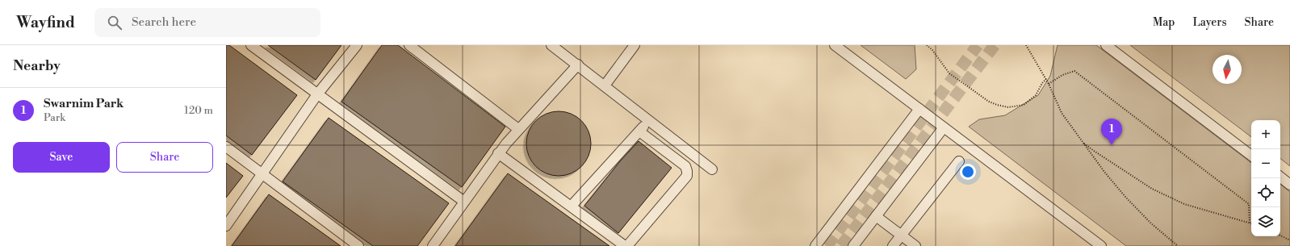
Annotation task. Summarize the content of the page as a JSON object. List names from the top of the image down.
{
  "north": "bottom",
  "page": {
    "header": "Wayfind",
    "search": "Search here",
    "nav": ["Map", "Layers", "Share"],
    "heading": "Nearby",
    "list": [
      {
        "mark": "1",
        "name": "Swarnim Park",
        "note": "Park",
        "value": "120 m"
      }
    ],
    "pins": "1",
    "map_buttons": ["+", "−"],
    "buttons": ["Save", "Share"]
  }
}
